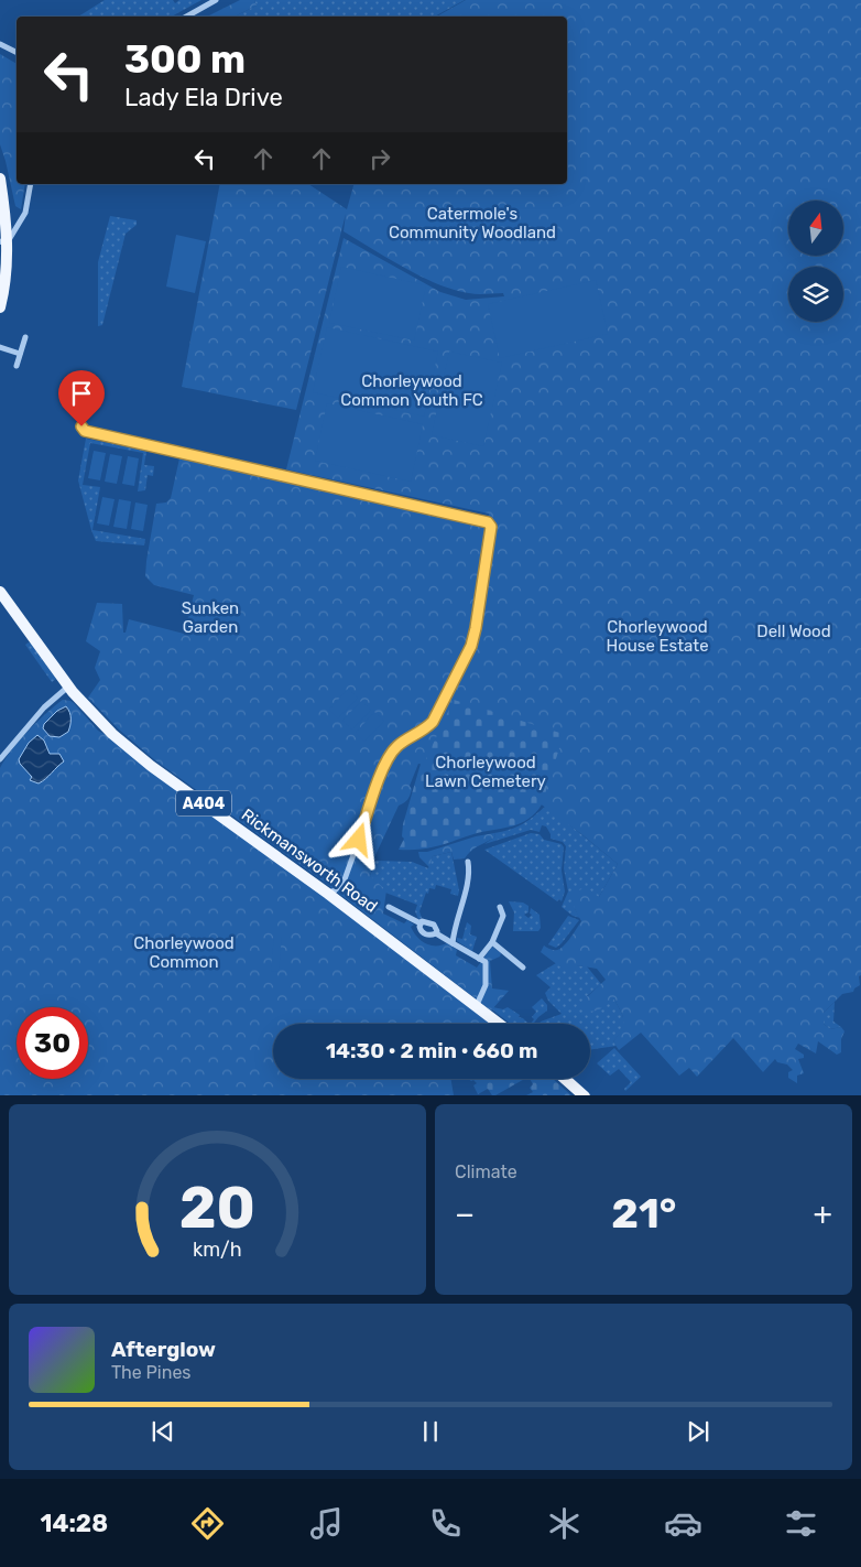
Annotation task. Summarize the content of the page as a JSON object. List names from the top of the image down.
{
  "streets": {
    "main road": ["A404", "Rickmansworth Road"]
  },
  "crossings": [
    ["A404", "Rickmansworth Road"]
  ],
  "parks": [
    "Catermole's Community Woodland",
    "Chorleywood Common Youth FC",
    "Sunken Garden",
    "Chorleywood House Estate",
    "Dell Wood",
    "Chorleywood Lawn Cemetery",
    "Chorleywood Common"
  ],
  "north": "top",
  "page": {
    "turn": ["300 m", "Lady Ela Drive"],
    "limit": "30",
    "trip": "14:30 · 2 min · 660 m",
    "tile": "Climate",
    "heat": ["−", "21°", "+"],
    "song": ["Afterglow", "The Pines"],
    "tabs": "14:28",
    "gauge": ["20", "km/h"]
  }
}
